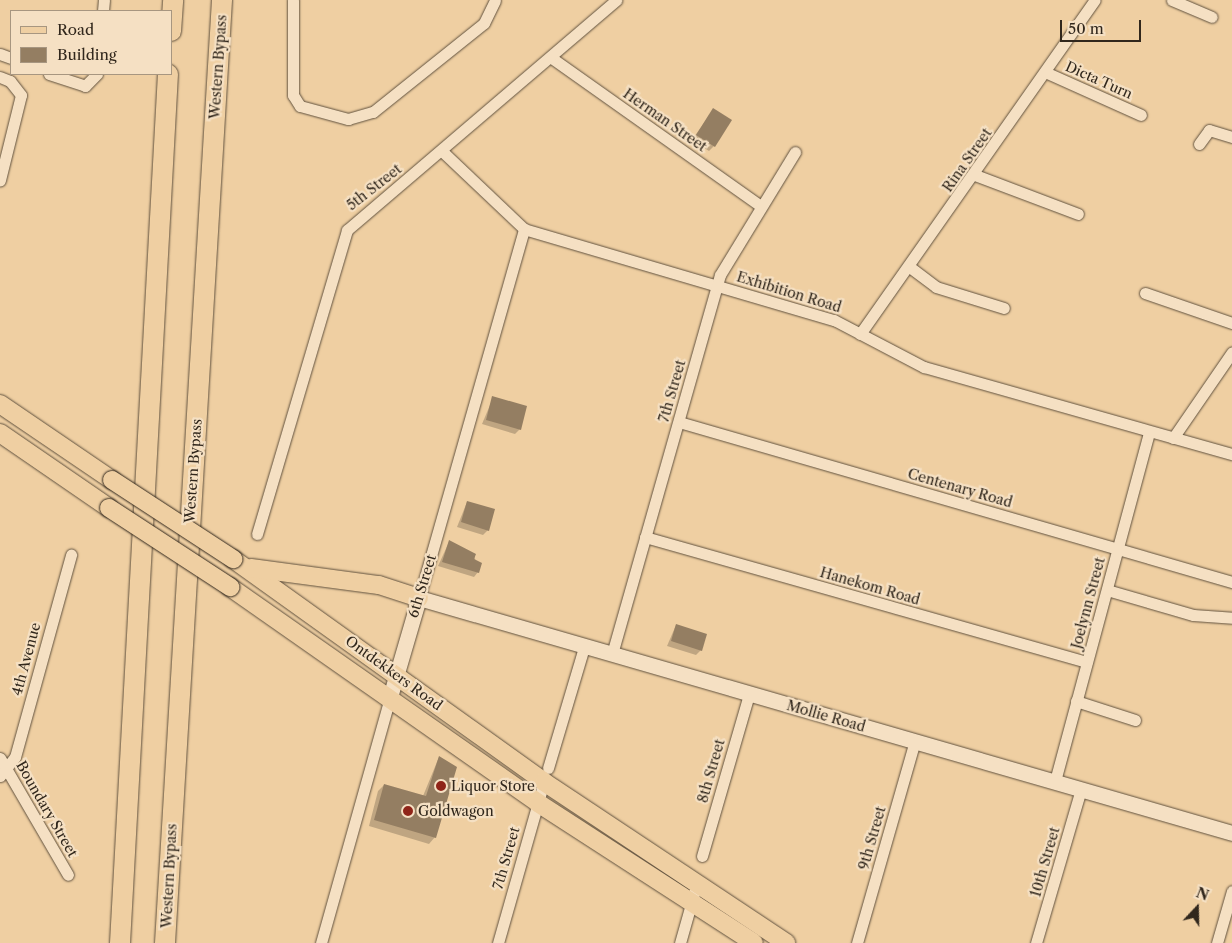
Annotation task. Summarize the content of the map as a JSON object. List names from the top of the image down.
{
  "streets": {
    "highway": ["Western Bypass"],
    "main road": ["6th Street", "Ontdekkers Road", "Mollie Road"],
    "street": [
      "Dicta Turn",
      "Herman Street",
      "Rina Street",
      "5th Street",
      "Exhibition Road",
      "7th Street",
      "Centenary Road",
      "Hanekom Road",
      "Joelynn Street",
      "4th Avenue",
      "8th Street",
      "Boundary Street",
      "9th Street",
      "10th Street"
    ]
  },
  "crossings": [
    ["Dicta Turn", "Rina Street"],
    ["Herman Street", "5th Street"],
    ["Herman Street", "7th Street"],
    ["Rina Street", "Exhibition Road"],
    ["5th Street", "Exhibition Road"],
    ["Exhibition Road", "7th Street"],
    ["Exhibition Road", "6th Street"],
    ["Exhibition Road", "Joelynn Street"],
    ["7th Street", "Centenary Road"],
    ["7th Street", "Hanekom Road"],
    ["7th Street", "Ontdekkers Road"],
    ["7th Street", "Mollie Road"],
    ["Centenary Road", "Joelynn Street"],
    ["6th Street", "Ontdekkers Road"],
    ["6th Street", "Mollie Road"],
    ["Hanekom Road", "Joelynn Street"],
    ["Joelynn Street", "Mollie Road"],
    ["4th Avenue", "Boundary Street"],
    ["Mollie Road", "8th Street"],
    ["Mollie Road", "9th Street"],
    ["Mollie Road", "10th Street"]
  ],
  "places": ["Liquor Store", "Goldwagon"],
  "legend": ["Road", "Building"],
  "scale_bar": "50 m",
  "north": "top"
}
